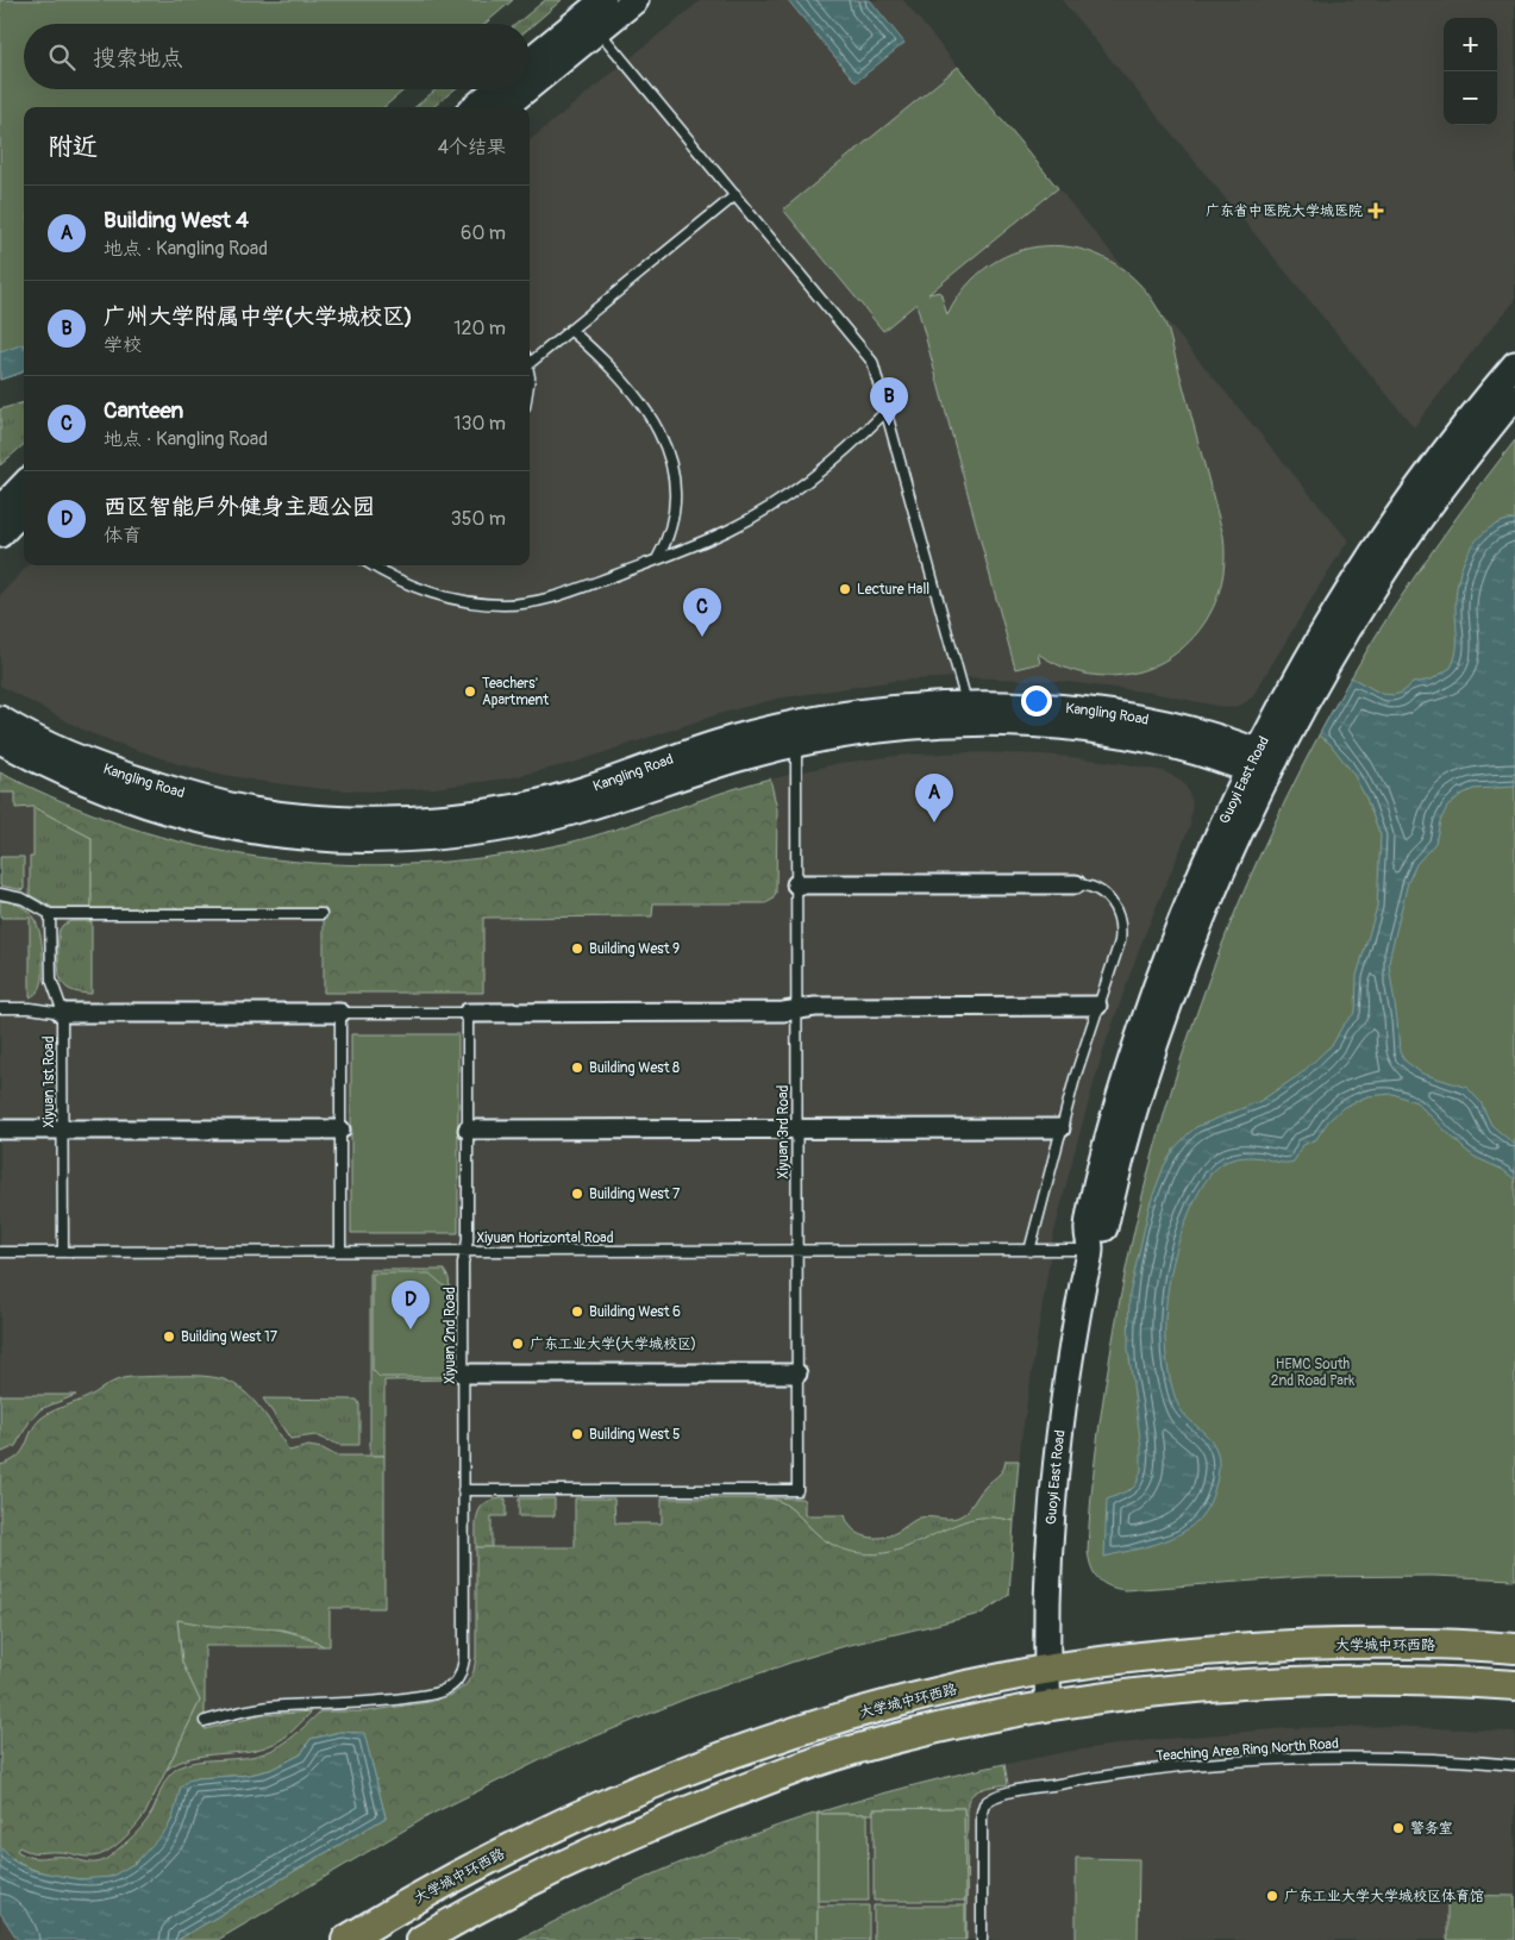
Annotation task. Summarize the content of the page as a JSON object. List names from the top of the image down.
{
  "streets": {
    "main road": ["大学城中环西路"],
    "street": ["Kangling Road", "Guoyi East Road"],
    "lane": [
      "Xiyuan 1st Road",
      "Xiyuan 3rd Road",
      "Xiyuan Horizontal Road",
      "Xiyuan 2nd Road",
      "Teaching Area Ring North Road"
    ]
  },
  "crossings": [
    ["Kangling Road", "Guoyi East Road"],
    ["Kangling Road", "Xiyuan 3rd Road"],
    ["Guoyi East Road", "Xiyuan Horizontal Road"],
    ["Guoyi East Road", "大学城中环西路"],
    ["Xiyuan 1st Road", "Xiyuan Horizontal Road"],
    ["Xiyuan 3rd Road", "Xiyuan Horizontal Road"],
    ["Xiyuan 3rd Road", "Xiyuan 2nd Road"],
    ["Xiyuan Horizontal Road", "Xiyuan 2nd Road"]
  ],
  "parks": ["HEMC South 2nd Road Park"],
  "places": {
    "health": ["广东省中医院大学城医院"],
    "other": [
      "Lecture Hall",
      "Teachers' Apartment",
      "Building West 9",
      "Building West 8",
      "Building West 7",
      "Building West 6",
      "Building West 17",
      "广东工业大学(大学城校区)",
      "Building West 5",
      "警务室",
      "广东工业大学大学城校区体育馆"
    ]
  },
  "page": {
    "map_buttons": ["+", "−"],
    "search": "搜索地点",
    "heading": ["附近", "4个结果"],
    "list": [
      {
        "mark": "A",
        "name": "Building West 4",
        "note": "地点 · Kangling Road",
        "value": "60 m"
      },
      {
        "mark": "B",
        "name": "广州大学附属中学(大学城校区)",
        "note": "学校",
        "value": "120 m"
      },
      {
        "mark": "C",
        "name": "Canteen",
        "note": "地点 · Kangling Road",
        "value": "130 m"
      },
      {
        "mark": "D",
        "name": "西区智能户外健身主题公园",
        "note": "体育",
        "value": "350 m"
      }
    ],
    "pins": [
      "B",
      "C",
      "A",
      "D"
    ]
  }
}
